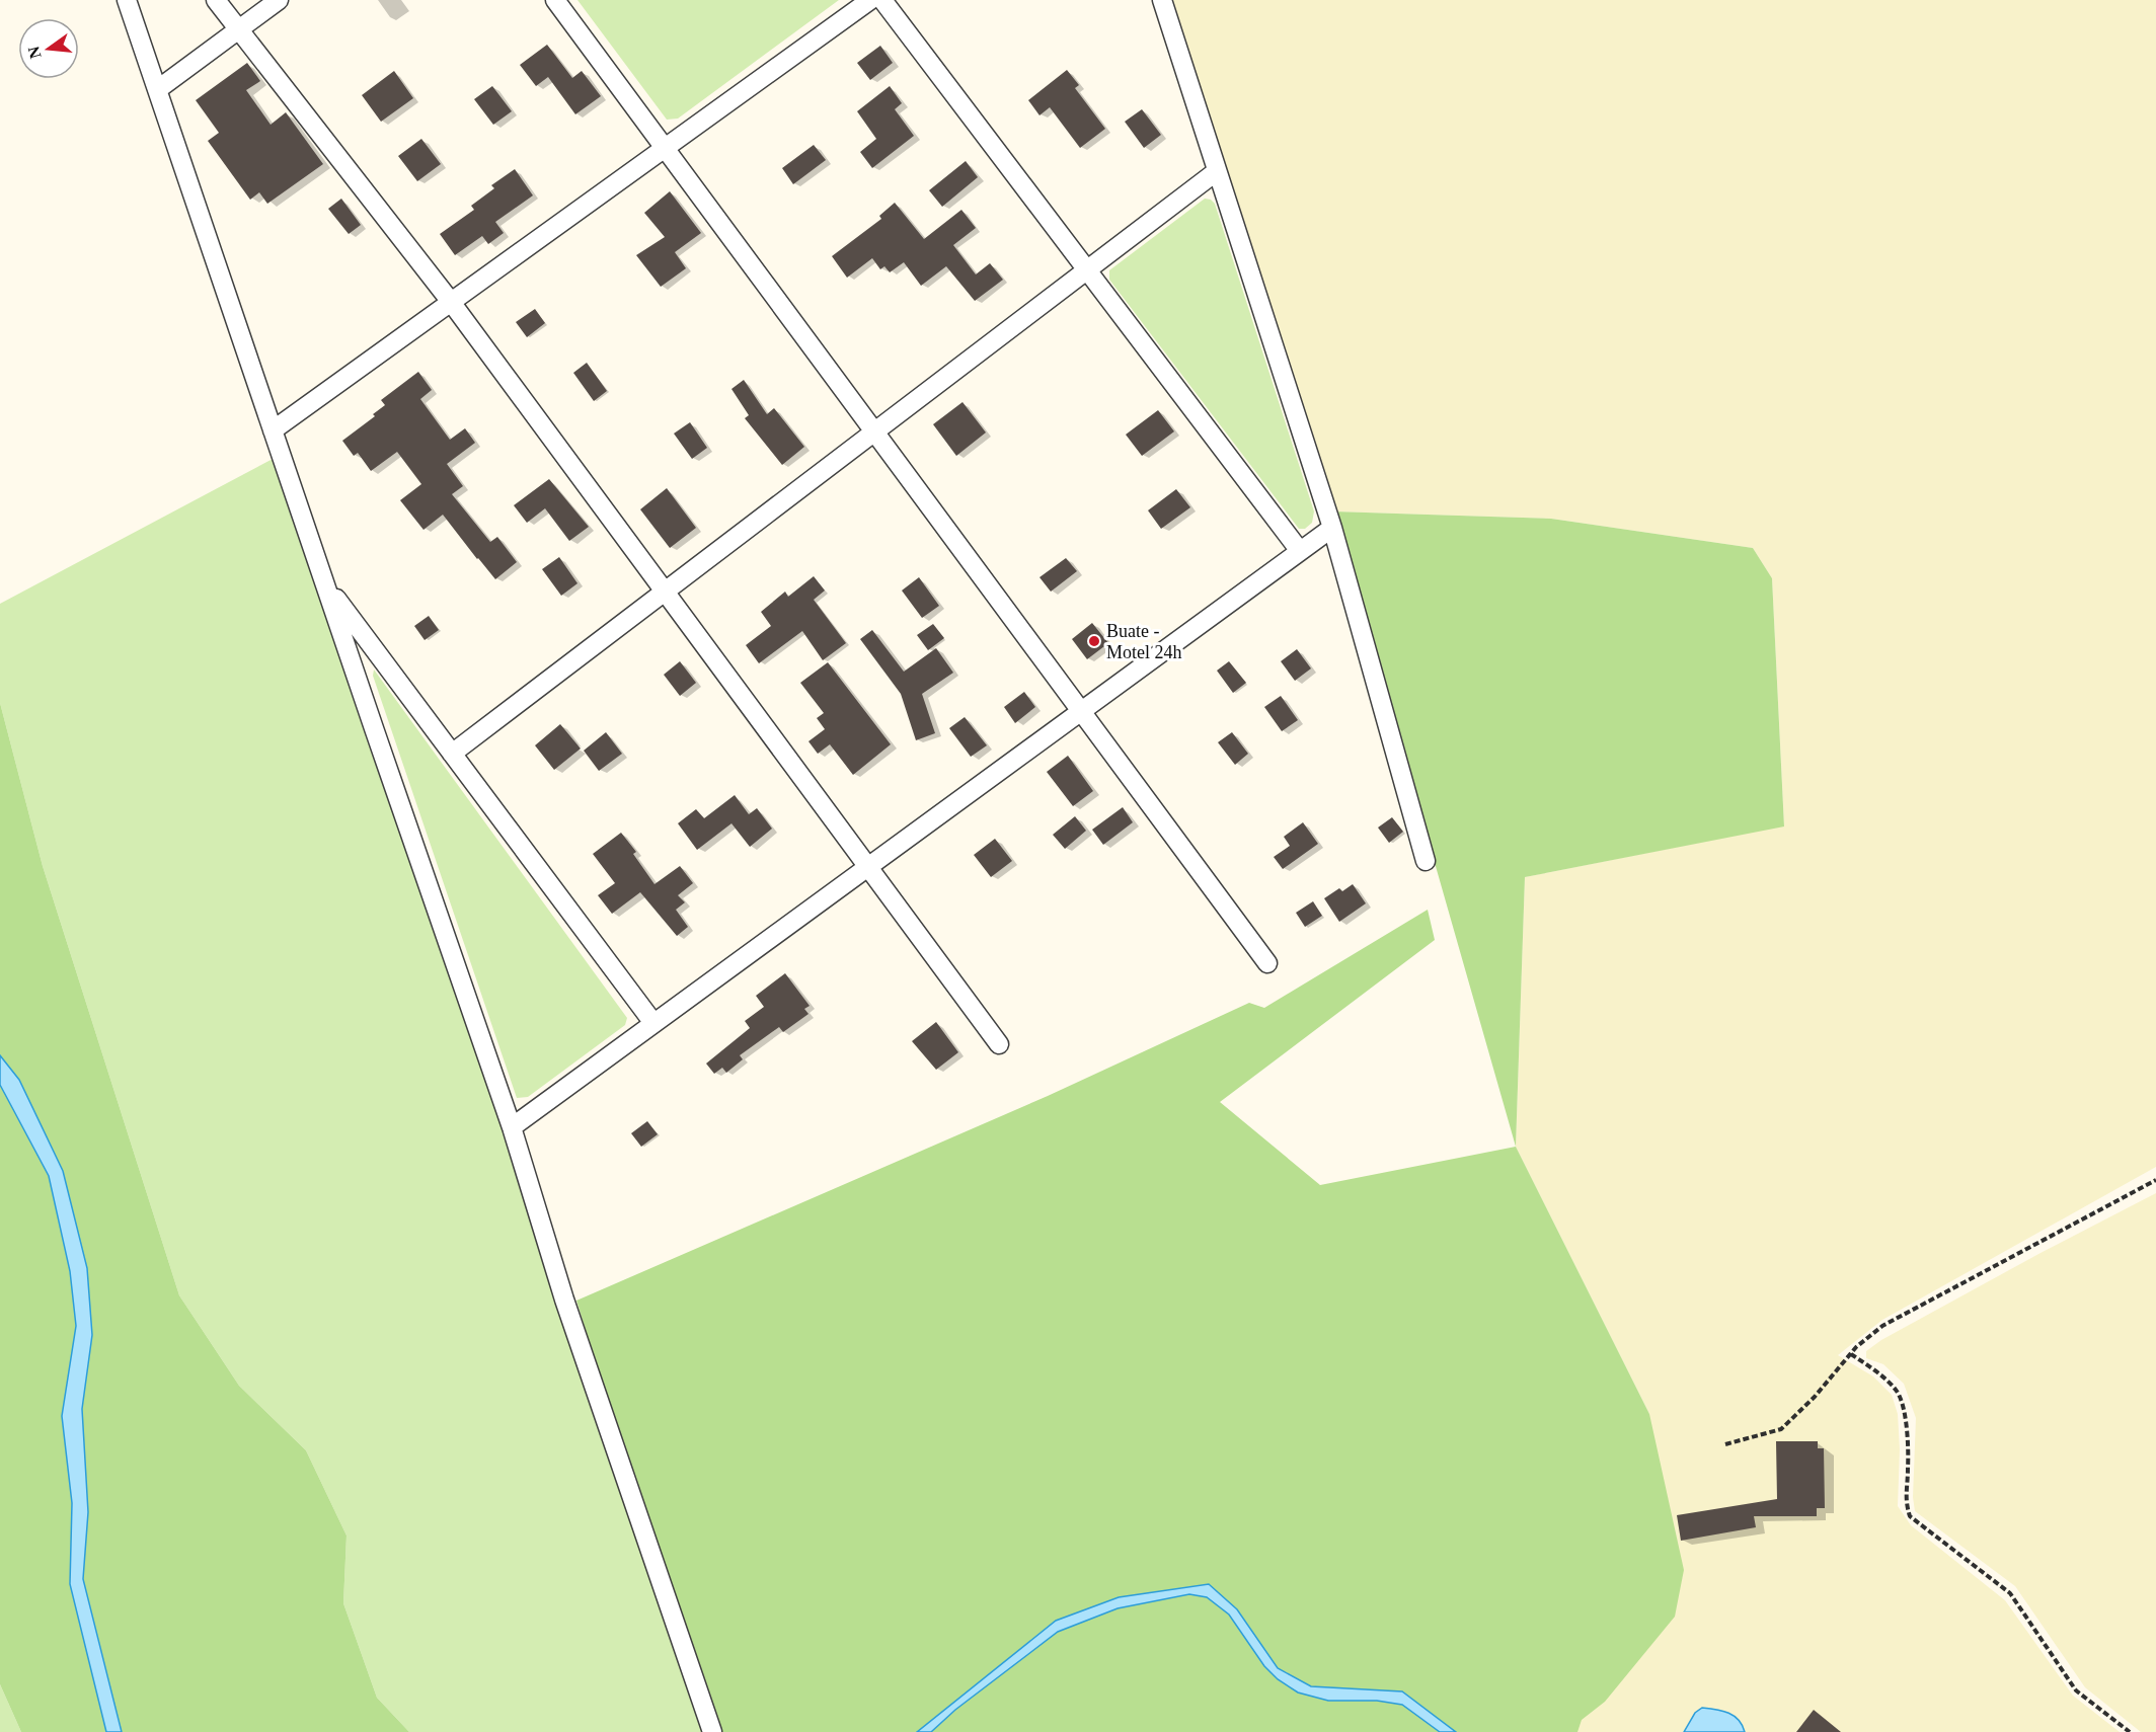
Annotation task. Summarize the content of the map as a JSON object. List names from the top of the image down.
{
  "places": ["Buate - Motel 24h"],
  "north": "left"
}
